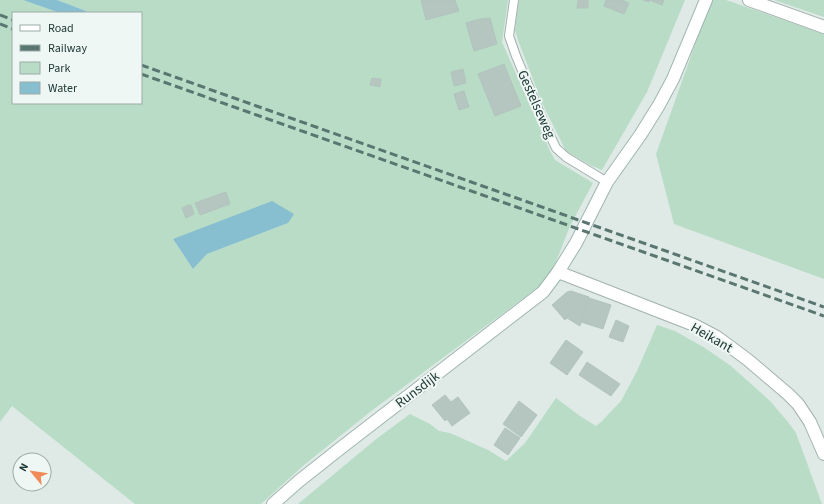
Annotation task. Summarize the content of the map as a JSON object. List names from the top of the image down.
{
  "streets": {
    "street": ["Heikant", "Runsdijk"],
    "lane": ["Gestelseweg"]
  },
  "crossings": [
    ["Heikant", "Runsdijk"]
  ],
  "legend": [
    "Road",
    "Railway",
    "Park",
    "Water"
  ],
  "north": "top left"
}
